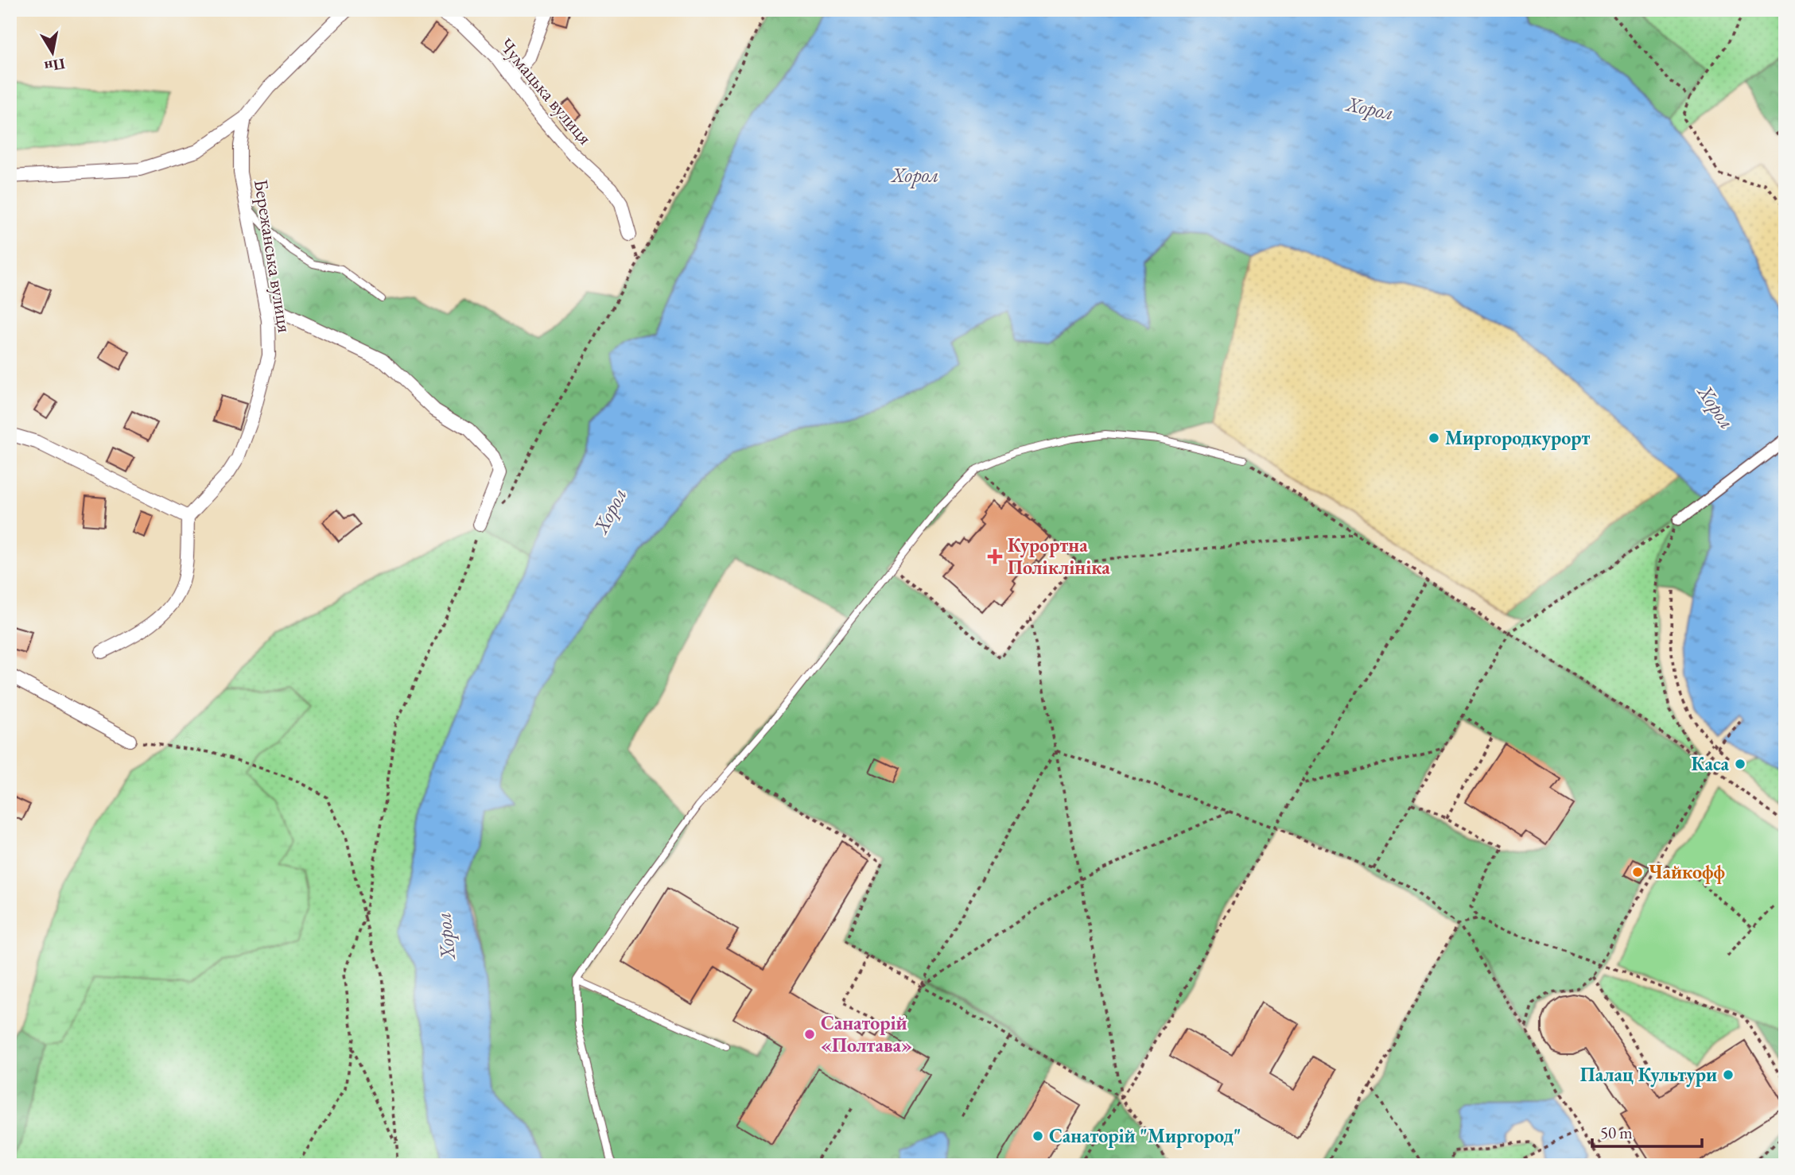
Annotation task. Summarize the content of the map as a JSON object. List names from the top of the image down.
{
  "streets": {
    "street": ["Чумацька вулиця", "Бережанська вулиця"]
  },
  "water": ["Хорол"],
  "places": {
    "other": [
      "Миргородкурорт",
      "Каса",
      "Чайкофф",
      "Санаторій «Полтава»",
      "Палац Культури",
      "Санаторій \"Миргород\""
    ],
    "health": ["Курортна Поліклініка"]
  },
  "scale_bar": "50 m",
  "north": "bottom"
}
